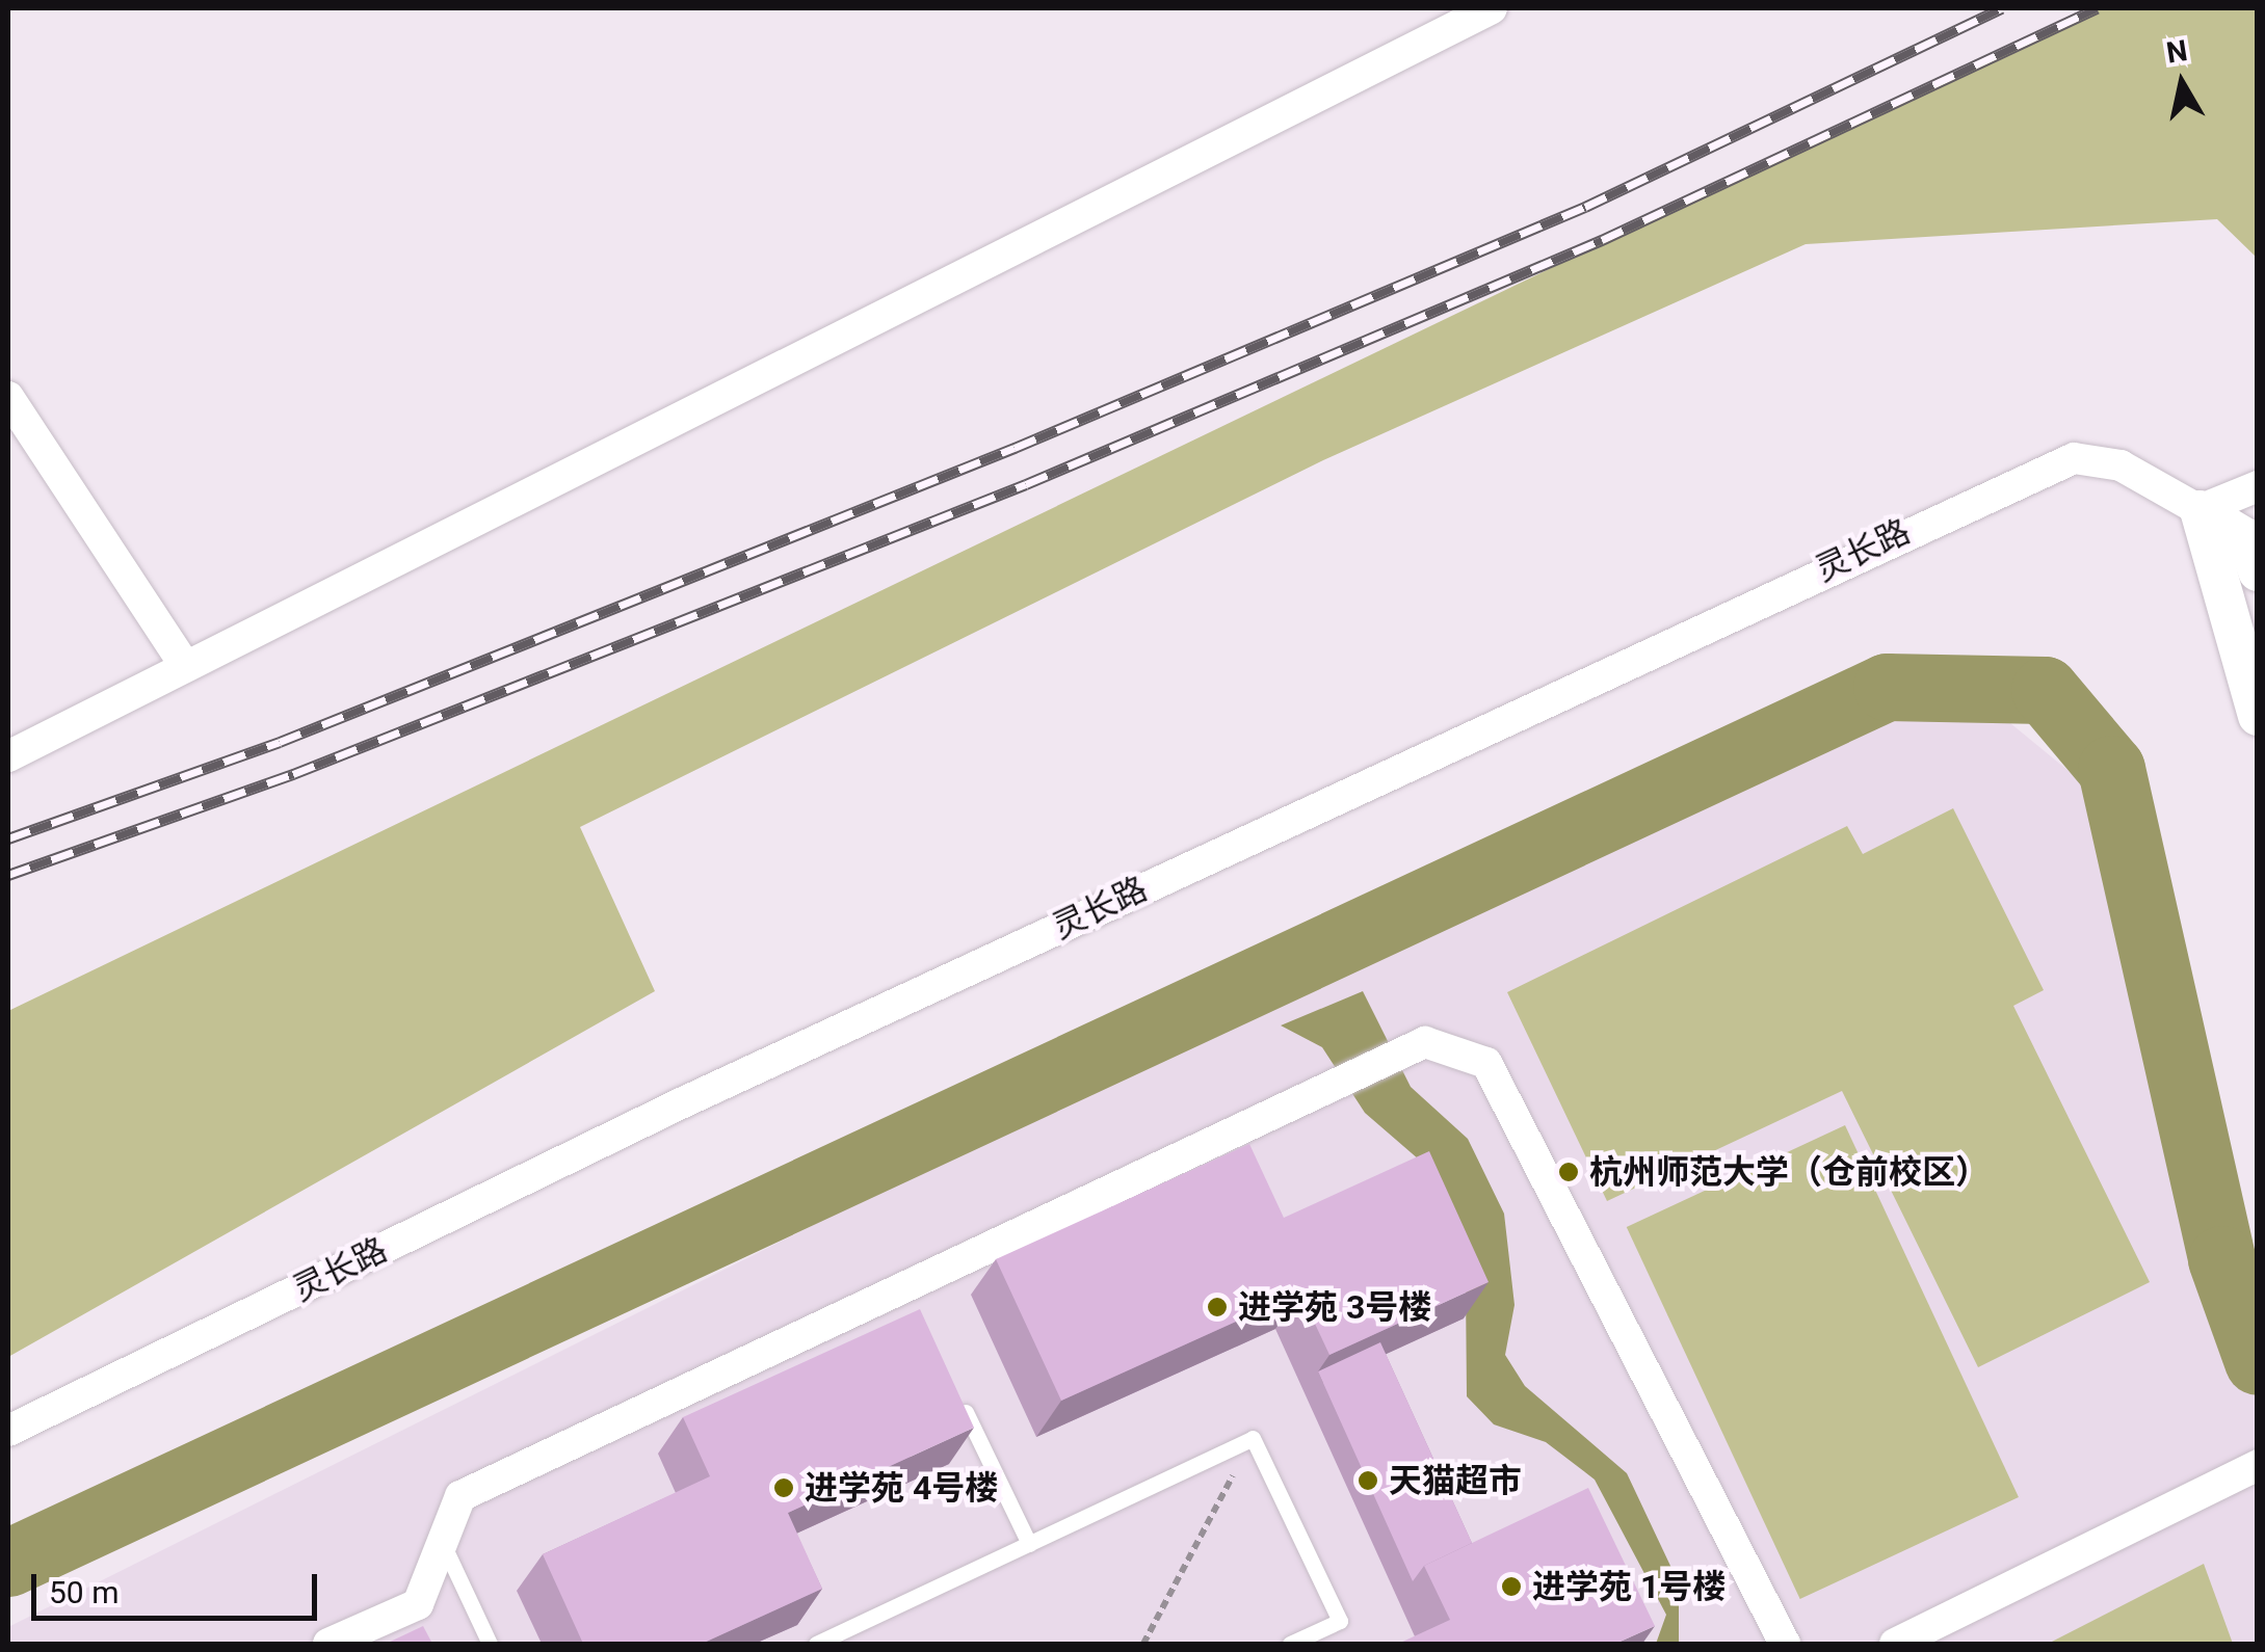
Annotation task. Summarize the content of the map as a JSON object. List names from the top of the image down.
{
  "streets": {
    "street": ["灵长路"]
  },
  "places": [
    "杭州师范大学（仓前校区）",
    "进学苑 3号楼",
    "天猫超市",
    "进学苑 4号楼",
    "进学苑 1号楼"
  ],
  "scale_bar": "50 m",
  "north": "top"
}
